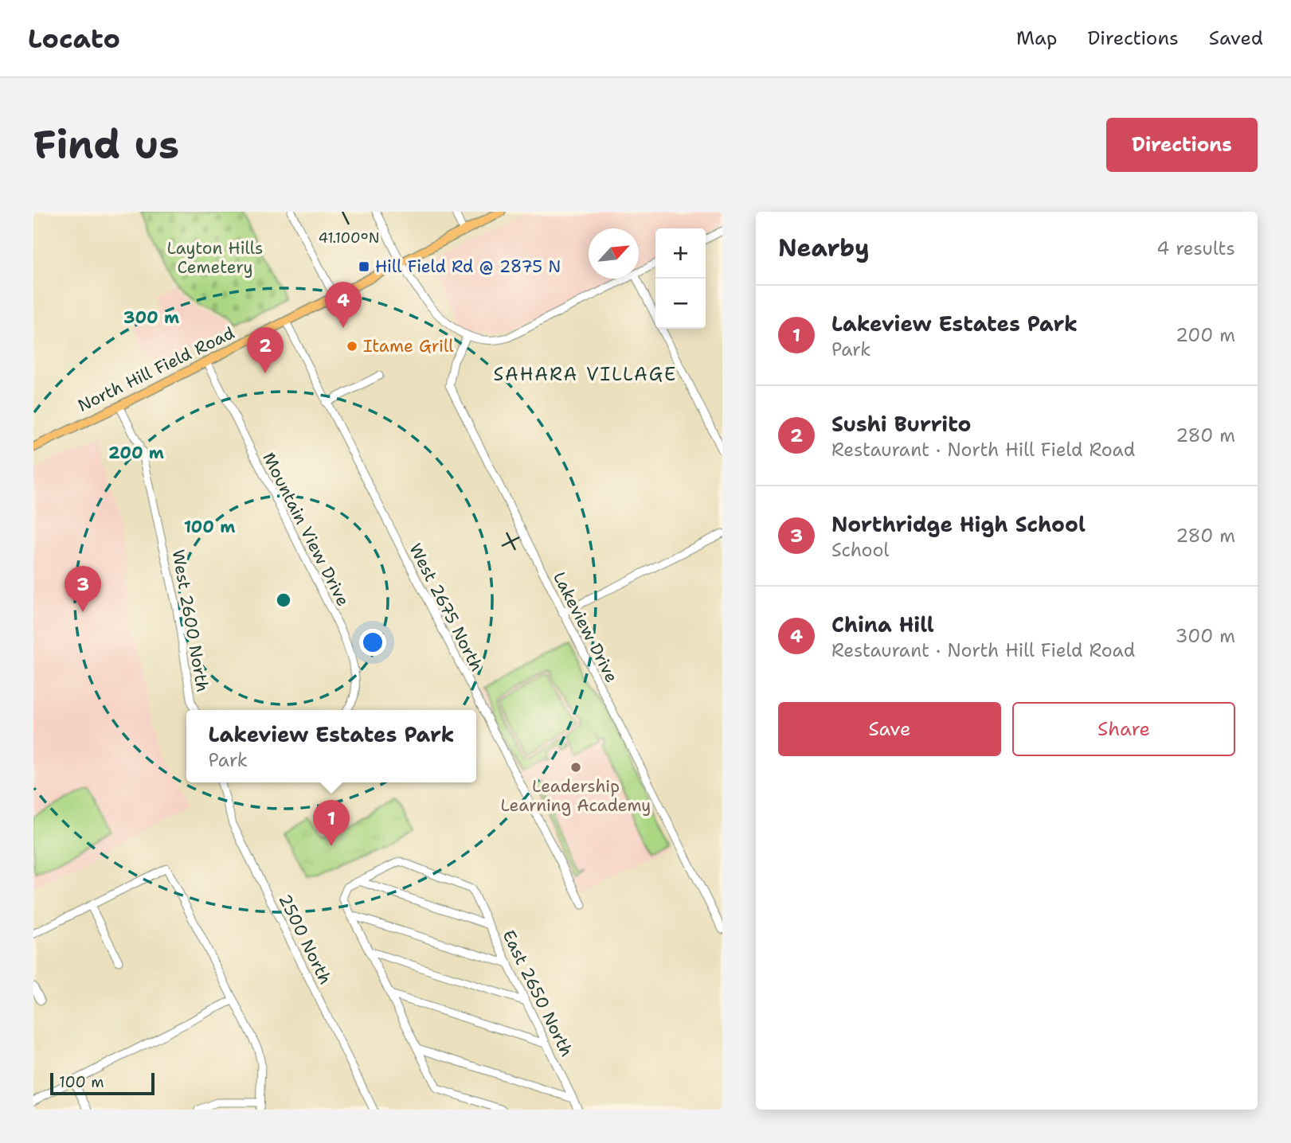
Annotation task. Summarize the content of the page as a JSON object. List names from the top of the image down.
{
  "streets": {
    "main road": ["North Hill Field Road"],
    "street": [
      "Mountain View Drive",
      "West 2675 North",
      "West 2600 North",
      "Lakeview Drive",
      "2500 North",
      "East 2650 North"
    ]
  },
  "crossings": [
    ["North Hill Field Road", "Mountain View Drive"],
    ["North Hill Field Road", "West 2675 North"],
    ["North Hill Field Road", "West 2600 North"]
  ],
  "districts": ["SAHARA VILLAGE"],
  "parks": ["Layton Hills Cemetery"],
  "places": {
    "transit": ["Hill Field Rd @ 2875 N"],
    "other": ["Itame Grill", "Leadership Learning Academy"]
  },
  "scale_bar": "100 m",
  "north": "top right",
  "page": {
    "header": "Locato",
    "nav": ["Map", "Directions", "Saved"],
    "buttons": [
      "Directions",
      ["Save", "Share"]
    ],
    "title": "Find us",
    "heading": ["Nearby", "4 results"],
    "map_buttons": ["+", "−"],
    "pins": [
      "4",
      "2",
      "3",
      "1"
    ],
    "list": [
      {
        "mark": "1",
        "name": "Lakeview Estates Park",
        "note": "Park",
        "value": "200 m"
      },
      {
        "mark": "2",
        "name": "Sushi Burrito",
        "note": "Restaurant · North Hill Field Road",
        "value": "280 m"
      },
      {
        "mark": "3",
        "name": "Northridge High School",
        "note": "School",
        "value": "280 m"
      },
      {
        "mark": "4",
        "name": "China Hill",
        "note": "Restaurant · North Hill Field Road",
        "value": "300 m"
      }
    ],
    "popup": ["Lakeview Estates Park", "Park"],
    "scale": "100 m"
  },
  "coordinates": ["41.100°N"],
  "rings": ["300 m", "200 m", "100 m"]
}
